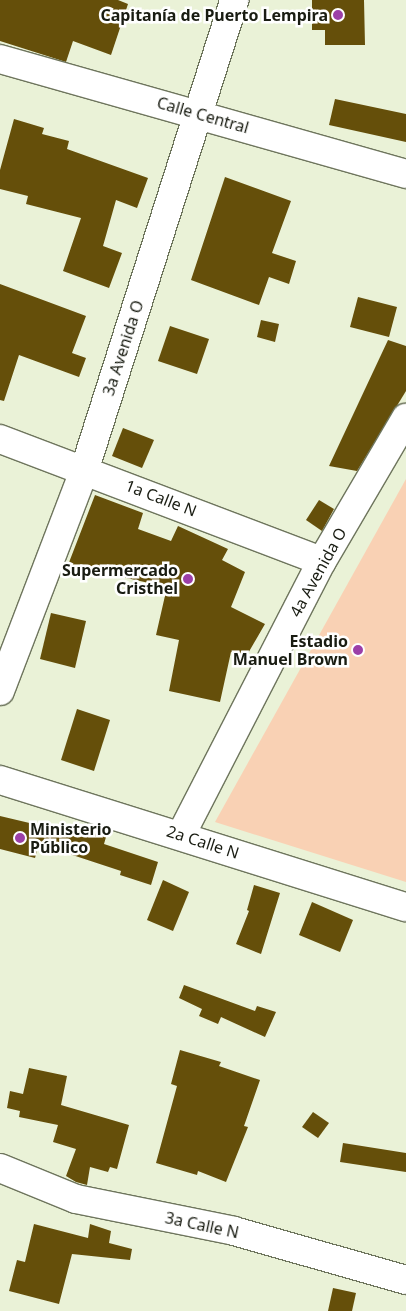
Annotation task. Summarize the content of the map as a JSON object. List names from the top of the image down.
{
  "streets": {
    "street": [
      "Calle Central",
      "3a Avenida O",
      "1a Calle N",
      "4a Avenida O",
      "2a Calle N",
      "3a Calle N"
    ]
  },
  "crossings": [
    ["Calle Central", "3a Avenida O"],
    ["3a Avenida O", "1a Calle N"],
    ["1a Calle N", "4a Avenida O"],
    ["4a Avenida O", "2a Calle N"]
  ],
  "places": [
    "Capitanía de Puerto Lempira",
    "Supermercado Cristhel",
    "Estadio Manuel Brown",
    "Ministerio Público"
  ]
}
